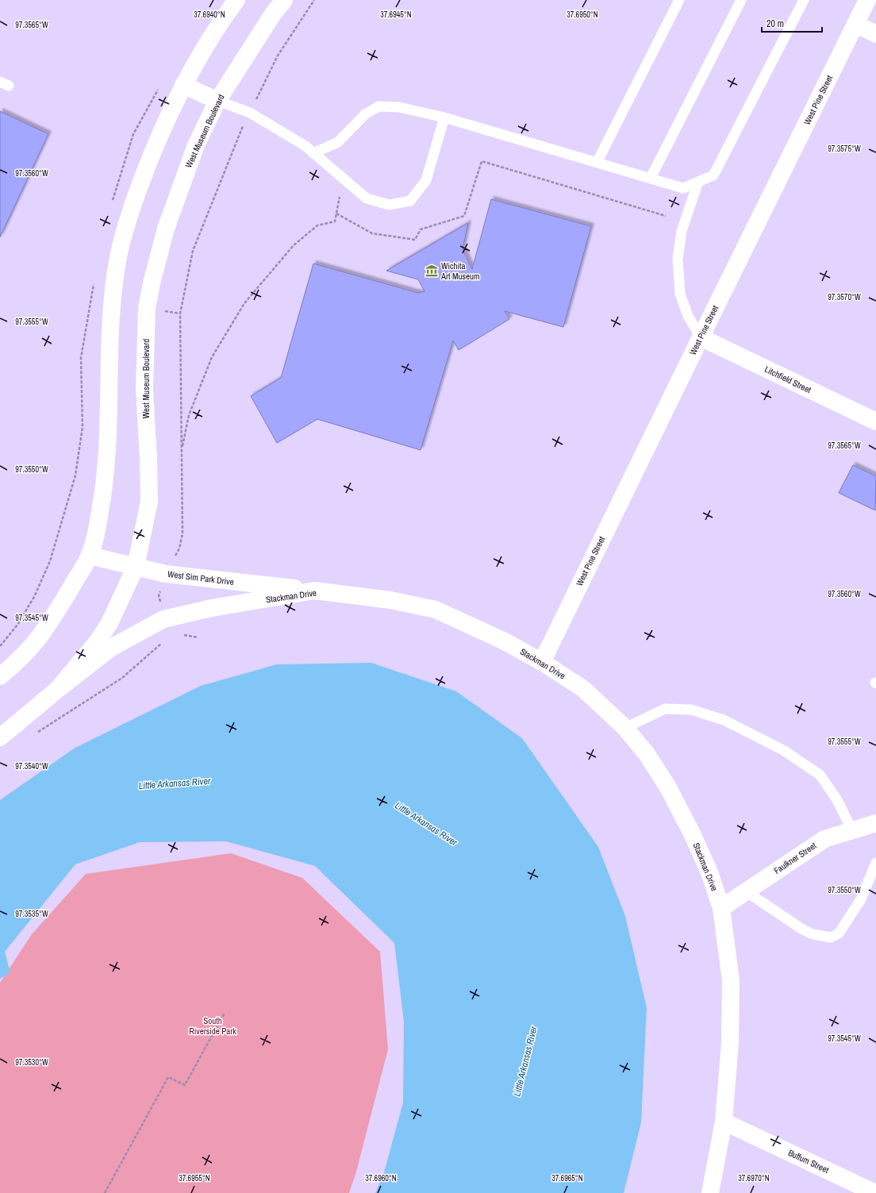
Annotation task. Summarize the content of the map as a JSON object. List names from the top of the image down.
{
  "streets": {
    "street": [
      "West Pine Street",
      "West Museum Boulevard",
      "Litchfield Street",
      "West Sim Park Drive",
      "Stackman Drive",
      "Faulkner Street",
      "Buffum Street"
    ]
  },
  "crossings": [
    ["West Pine Street", "Litchfield Street"],
    ["West Pine Street", "Stackman Drive"],
    ["West Museum Boulevard", "West Sim Park Drive"],
    ["West Museum Boulevard", "Stackman Drive"],
    ["West Sim Park Drive", "Stackman Drive"],
    ["Stackman Drive", "Faulkner Street"],
    ["Stackman Drive", "Buffum Street"]
  ],
  "water": ["Little Arkansas River"],
  "parks": ["South Riverside Park"],
  "places": {
    "museum": ["Wichita Art Museum"]
  },
  "scale_bar": "20 m",
  "coordinates": [
    "37.6940°N",
    "37.6945°N",
    "37.6950°N",
    "97.3565°W",
    "97.3575°W",
    "97.3560°W",
    "97.3570°W",
    "97.3555°W",
    "97.3550°W",
    "97.3545°W",
    "97.3540°W",
    "97.3535°W",
    "97.3530°W",
    "37.6955°N",
    "37.6960°N",
    "37.6965°N",
    "37.6970°N"
  ]
}
